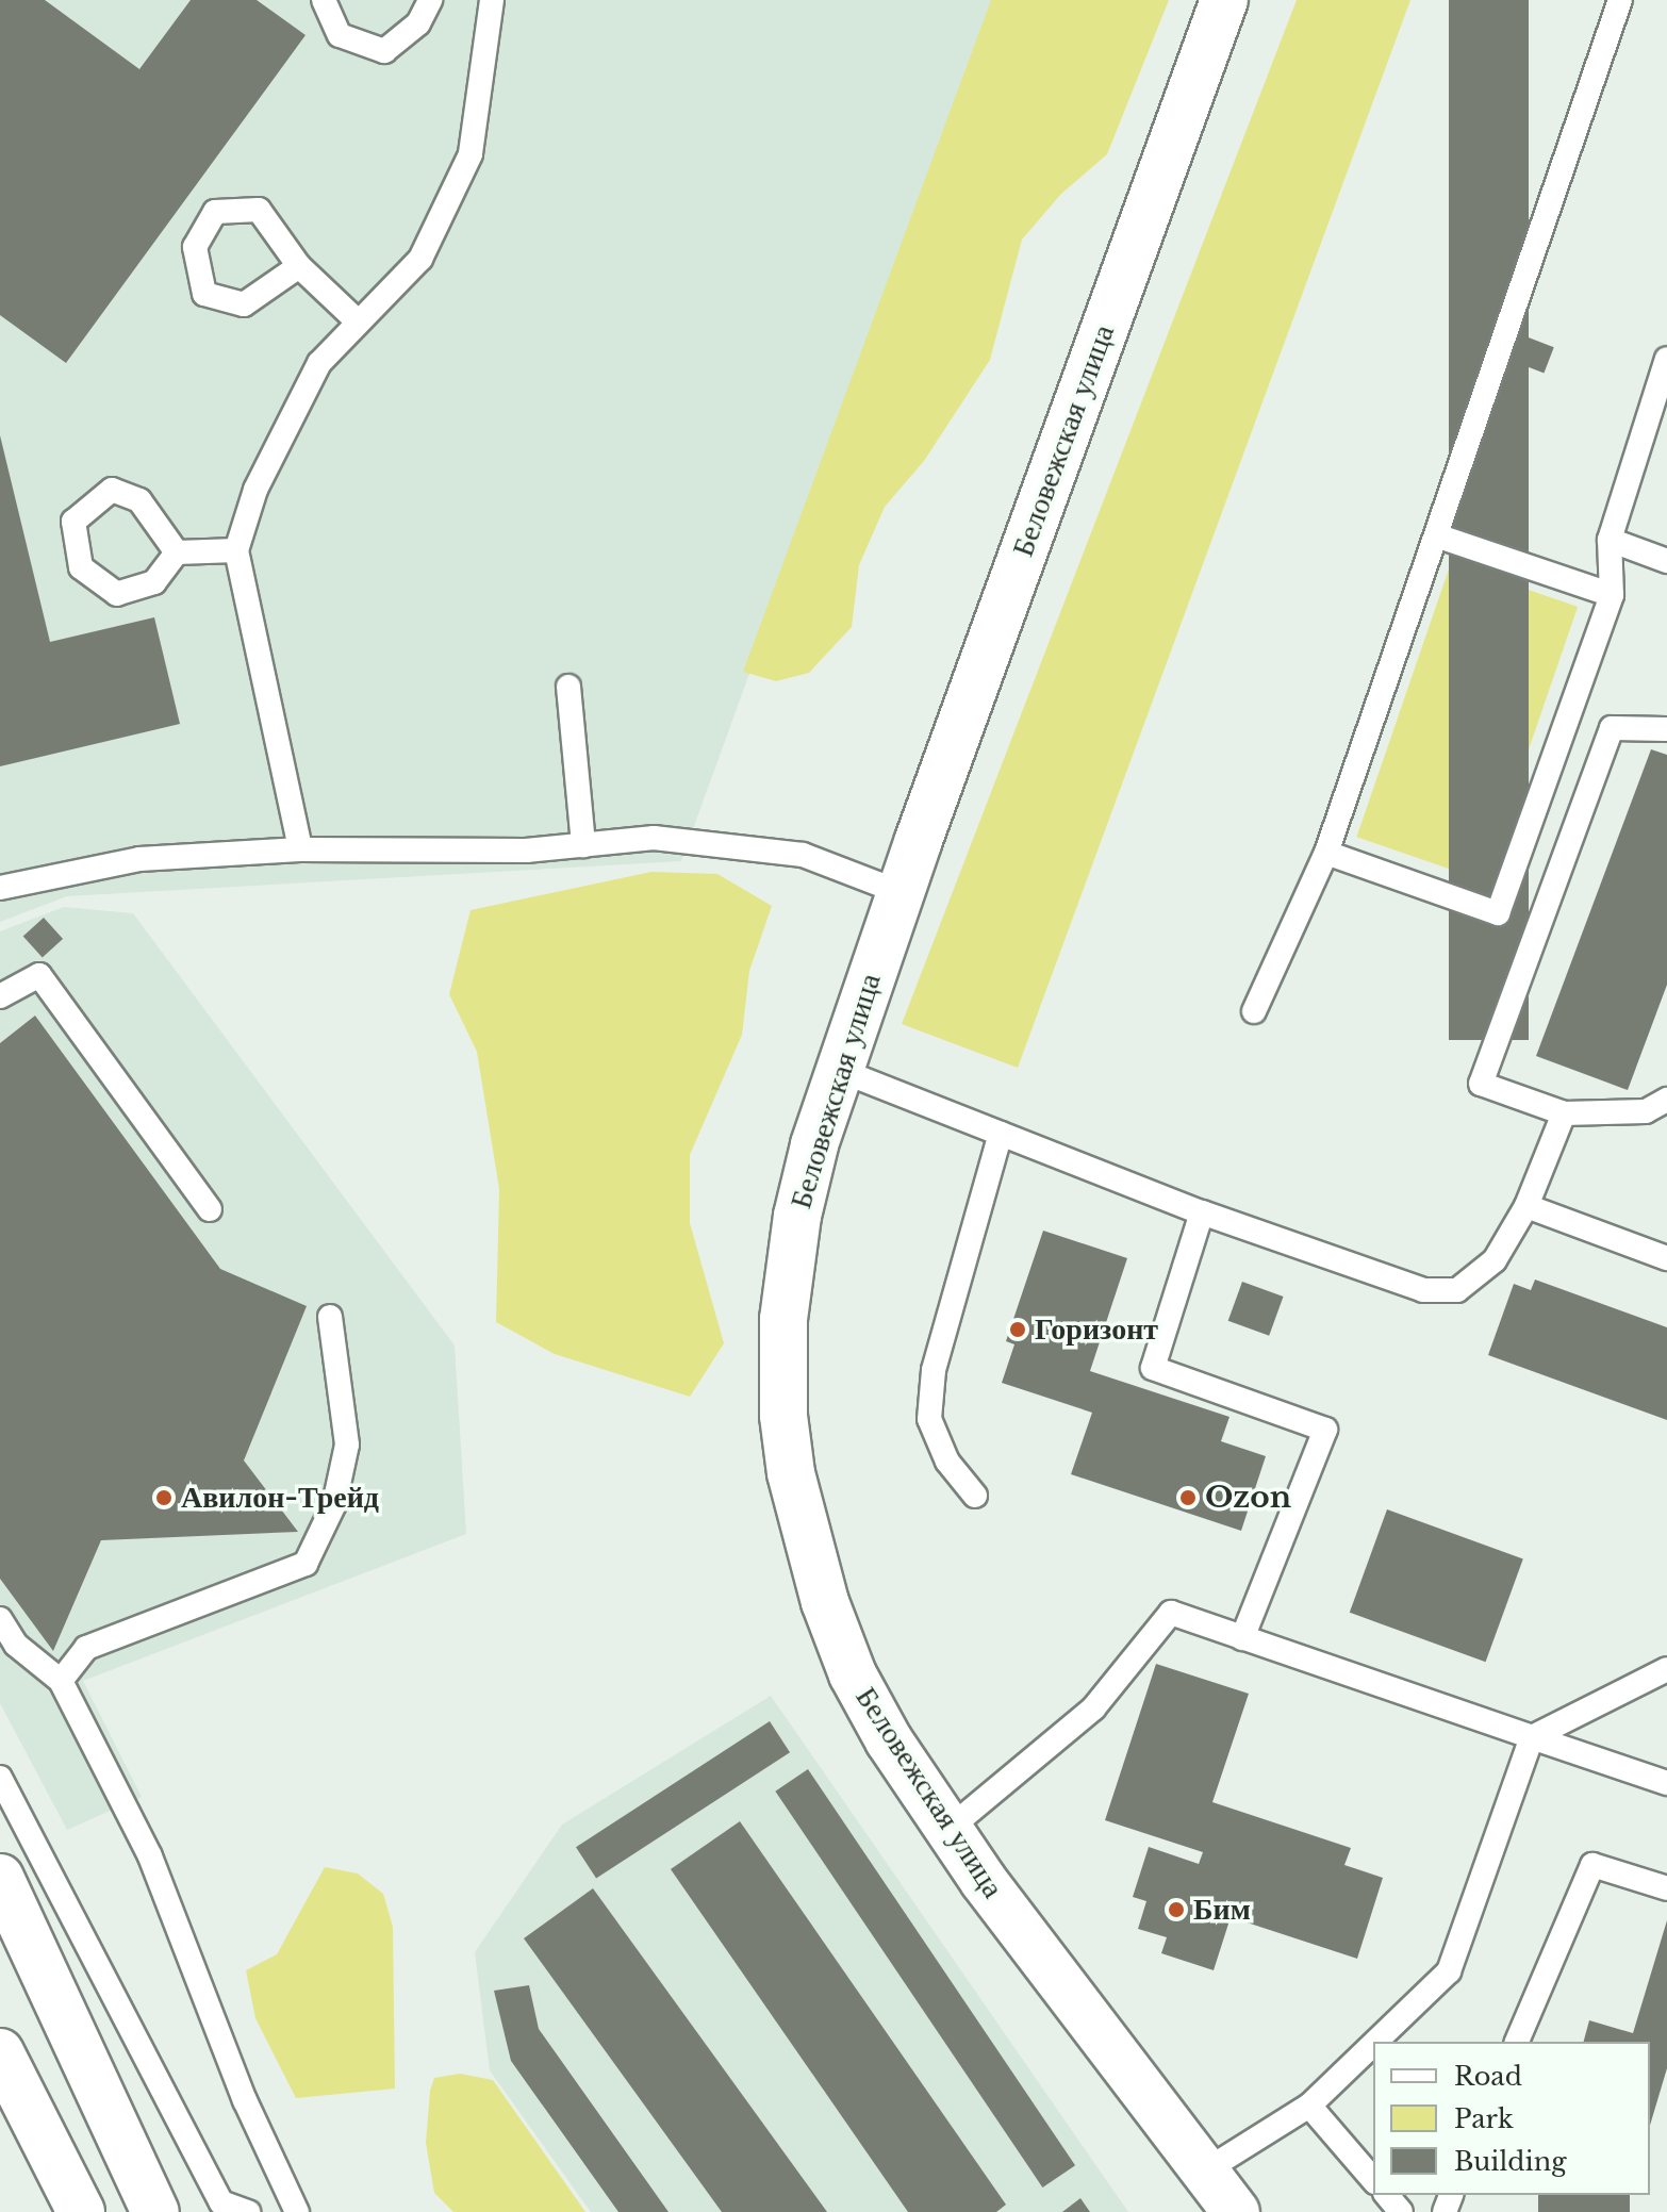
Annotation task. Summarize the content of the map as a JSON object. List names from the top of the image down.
{
  "streets": {
    "main road": ["Беловежская улица"]
  },
  "places": [
    "Горизонт",
    "Авилон-Трейд",
    "Ozon",
    "Бим"
  ],
  "legend": ["Road", "Park", "Building"]
}
